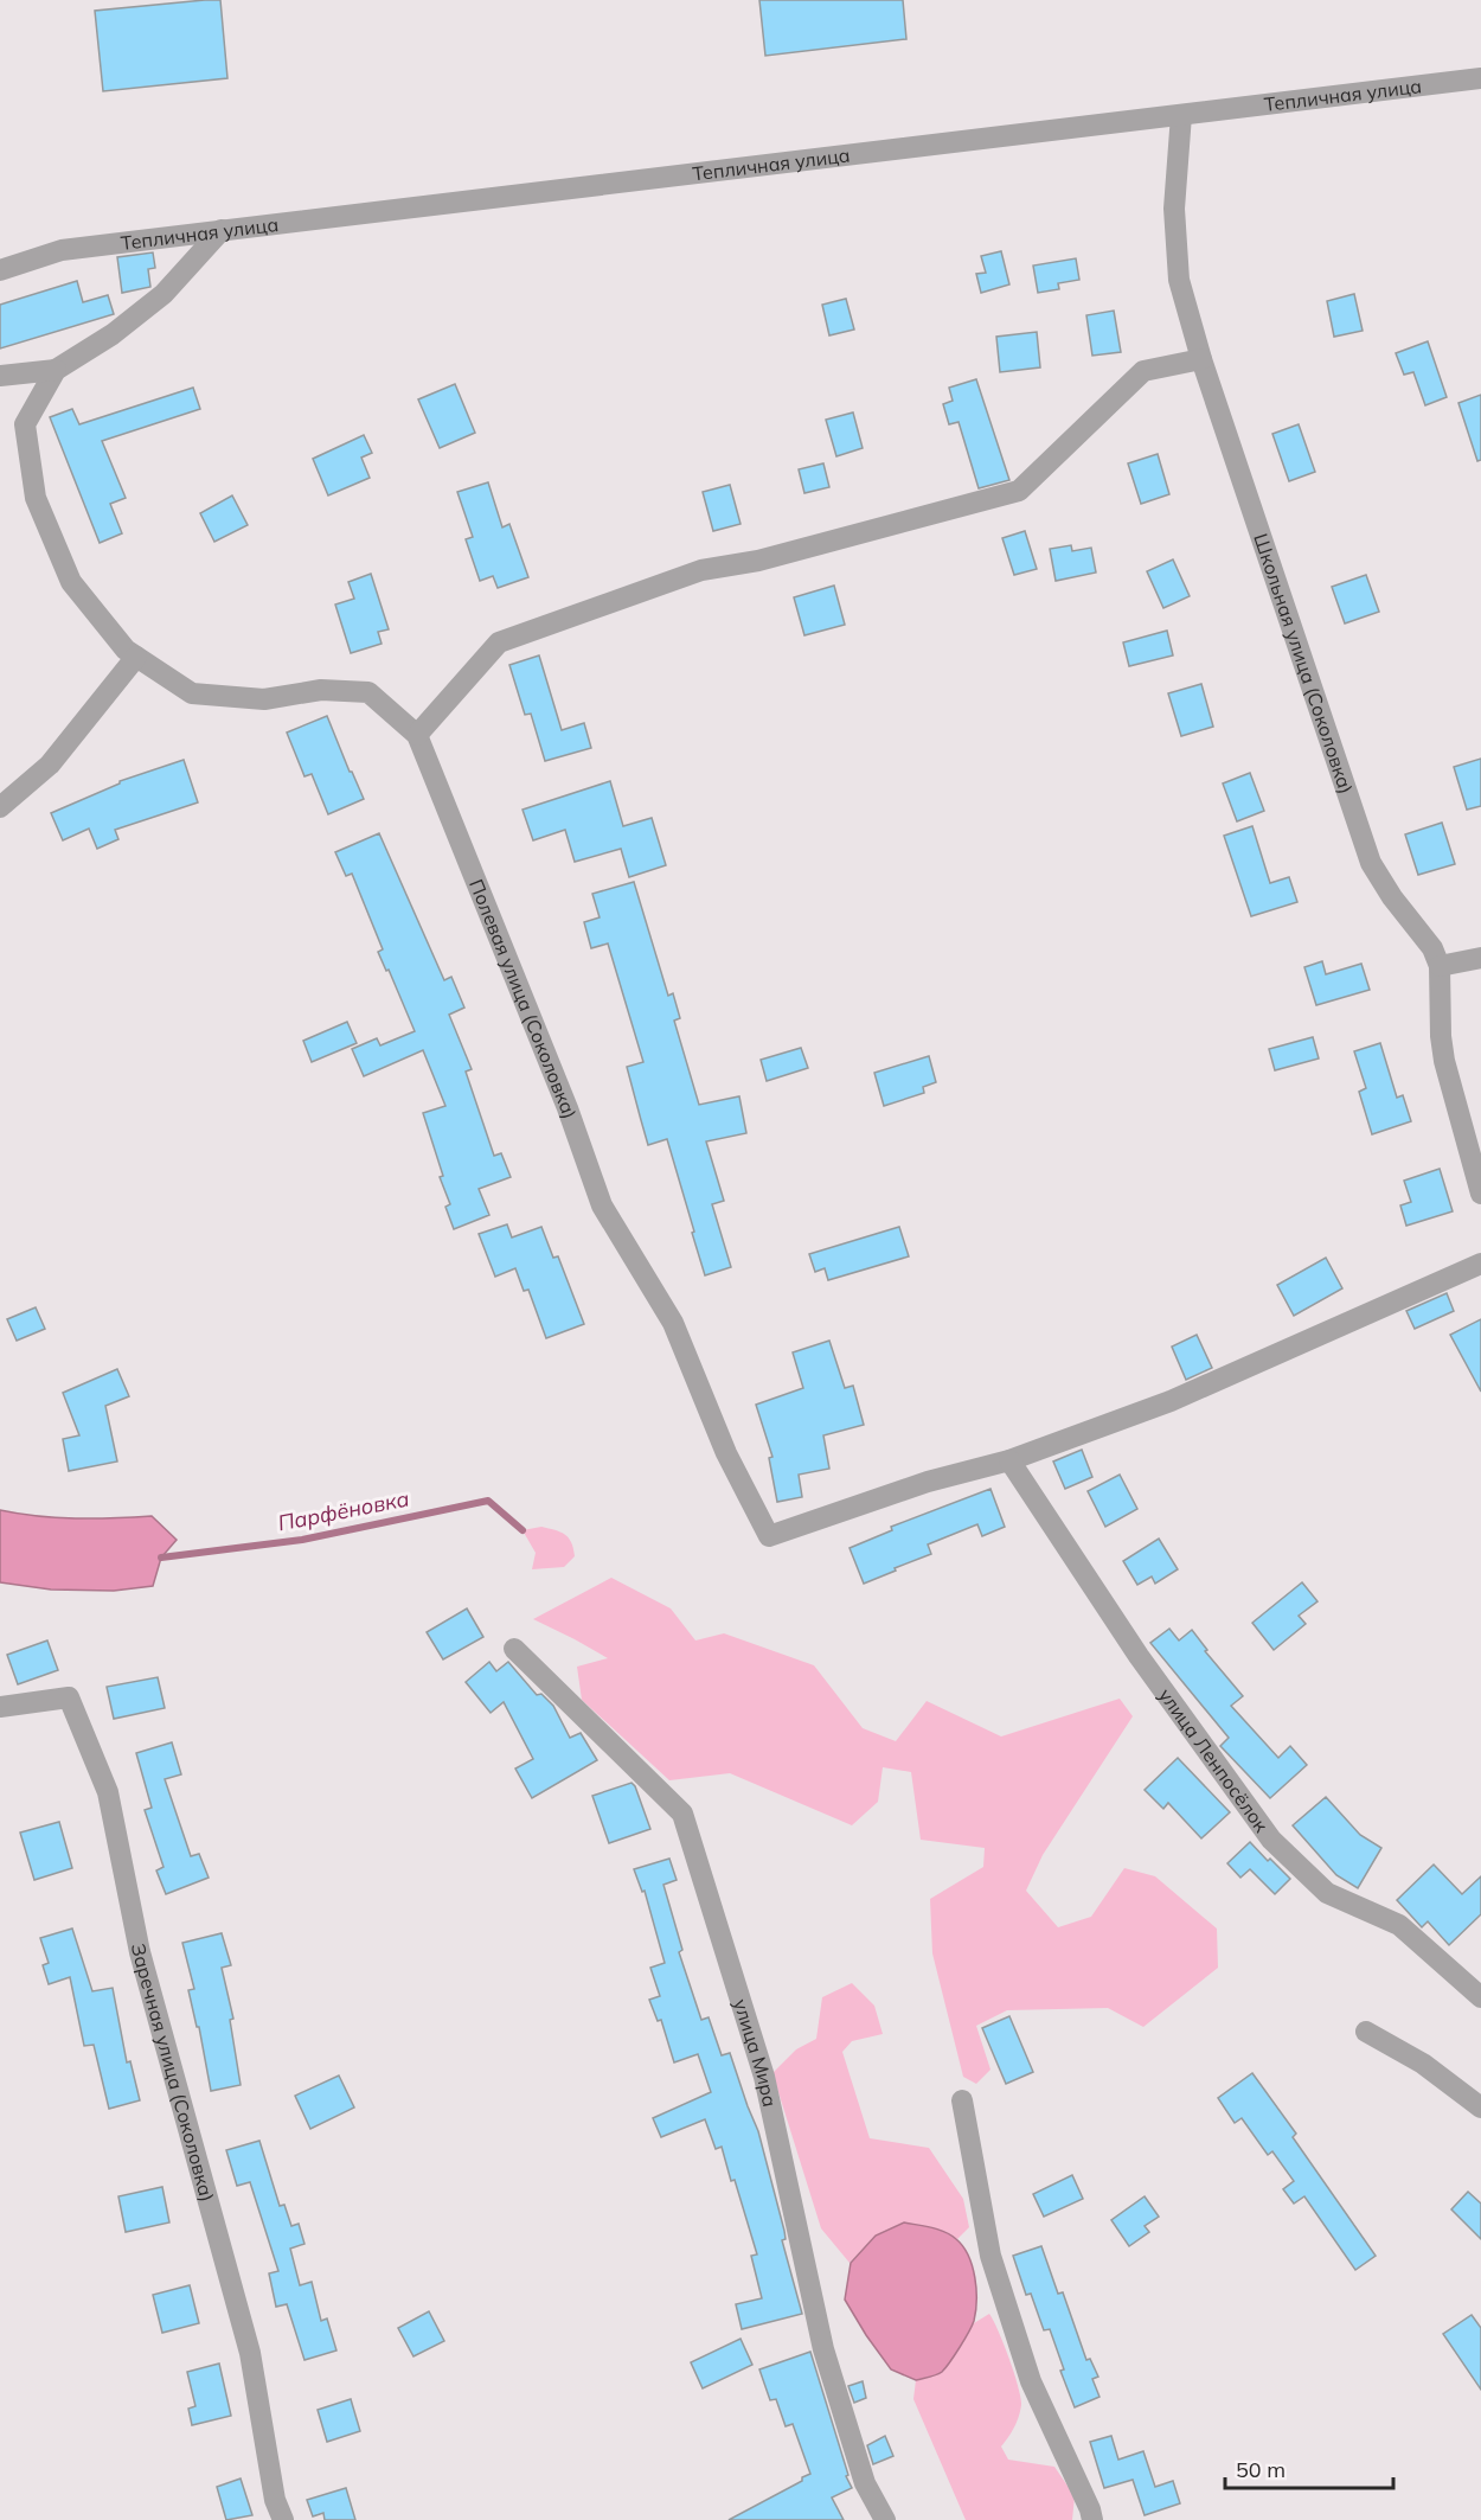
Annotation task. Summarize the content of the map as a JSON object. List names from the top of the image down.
{
  "streets": {
    "street": [
      "Тепличная улица",
      "Школьная улица (Соколовка)",
      "Полевая улица (Соколовка)",
      "улица Ленпосёлок",
      "улица Мира",
      "Заречная улица (Соколовка)"
    ]
  },
  "crossings": [
    ["Тепличная улица", "Школьная улица (Соколовка)"],
    ["Тепличная улица", "Полевая улица (Соколовка)"],
    ["Полевая улица (Соколовка)", "улица Ленпосёлок"]
  ],
  "water": ["Парфёновка"],
  "scale_bar": "50 m"
}
